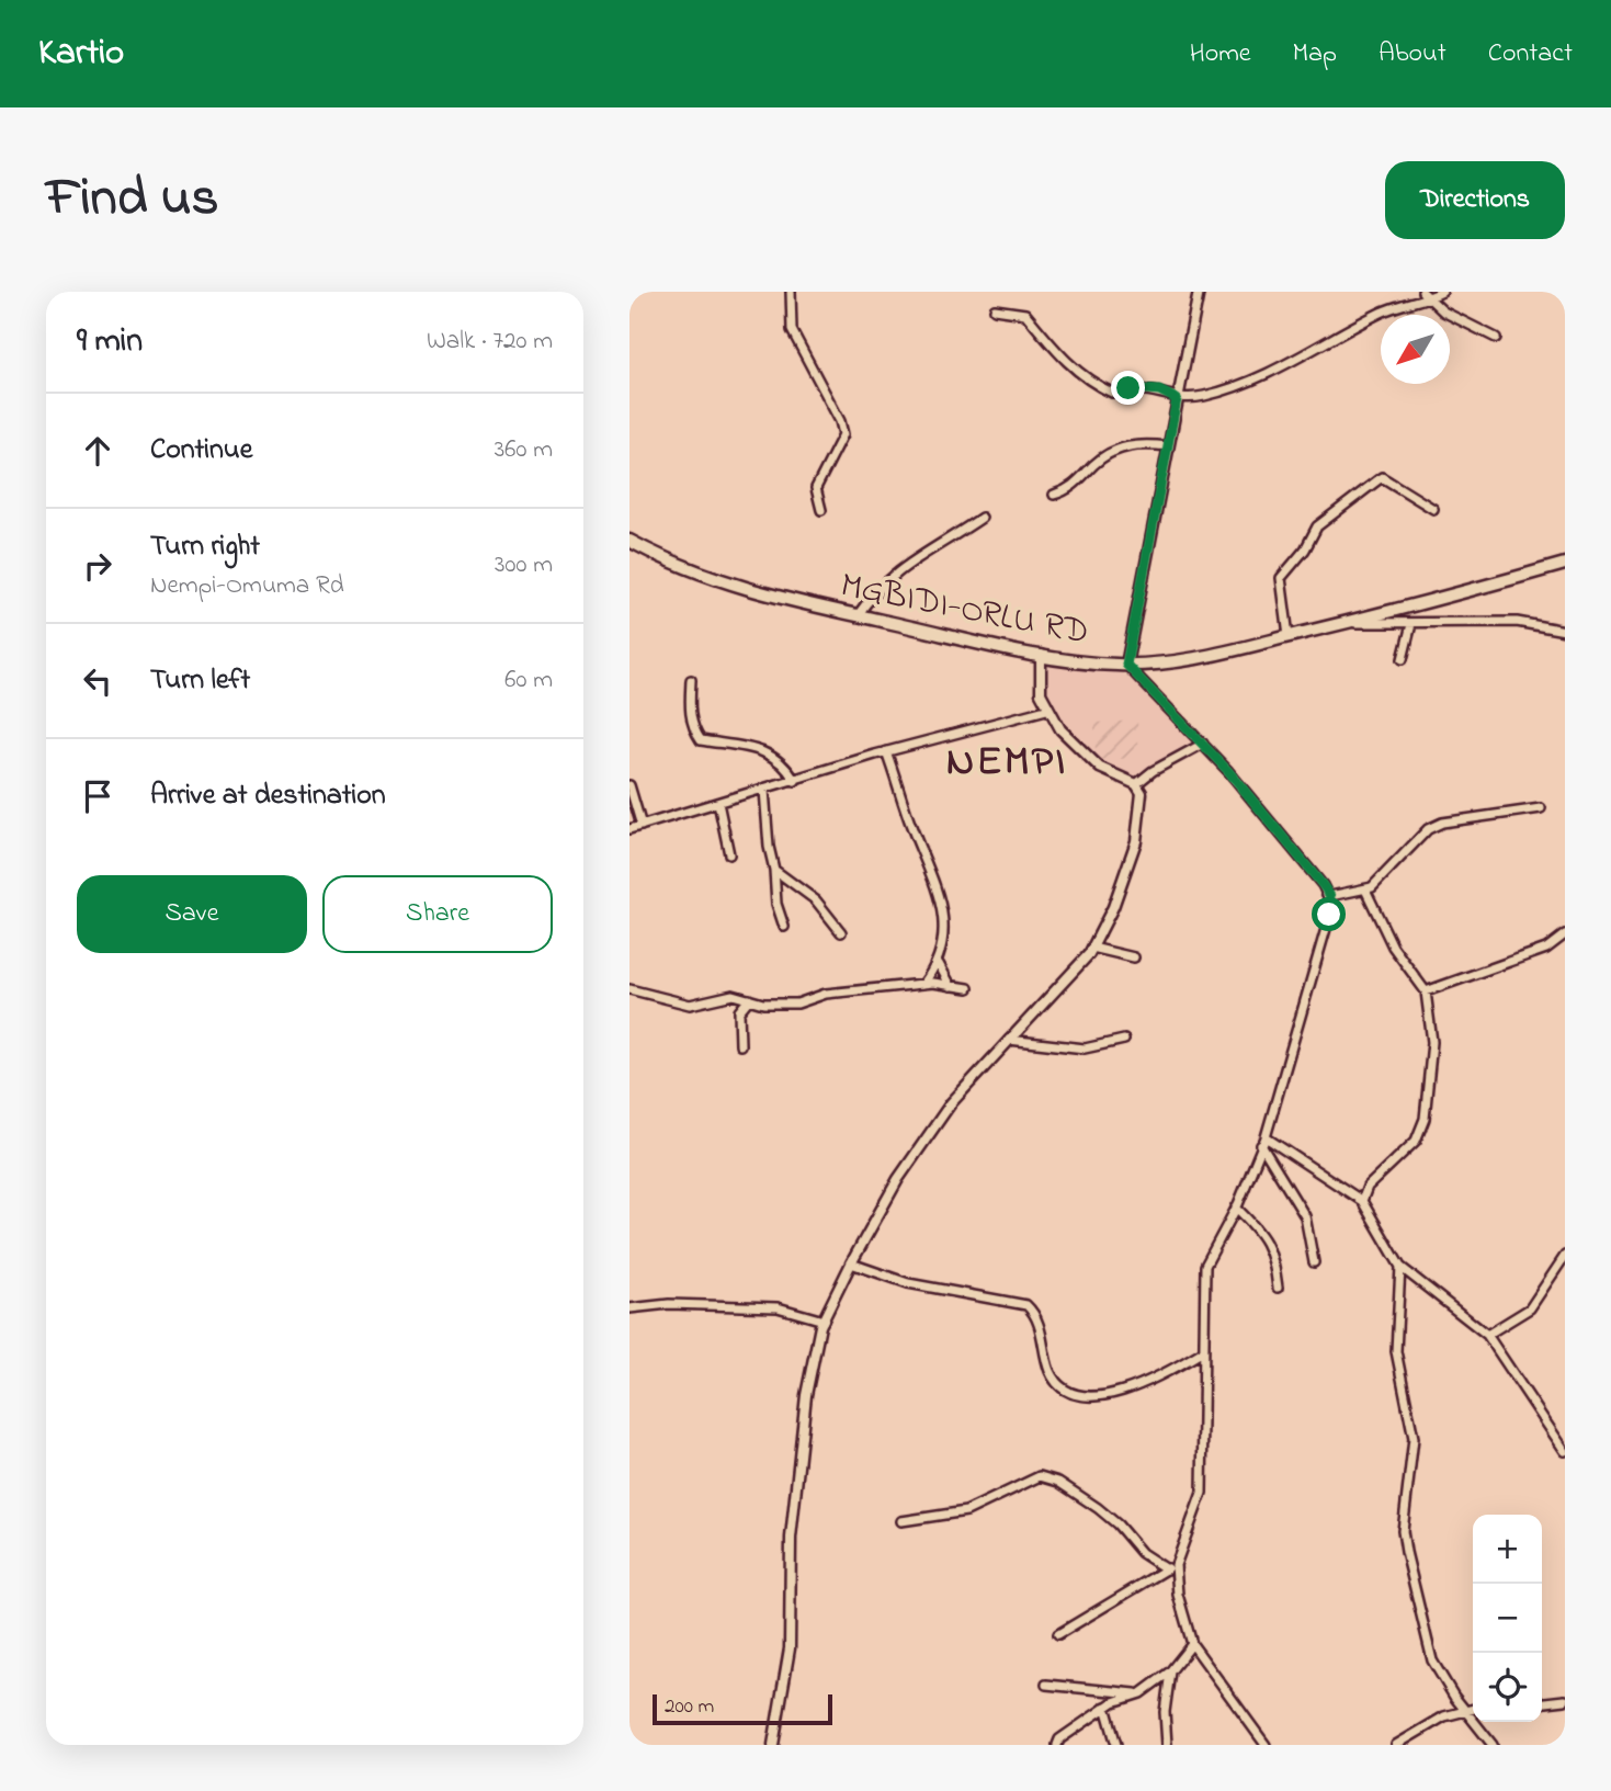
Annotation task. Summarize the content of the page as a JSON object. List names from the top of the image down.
{
  "streets": {
    "main road": ["MGBIDI-ORLU RD"]
  },
  "districts": ["NEMPI"],
  "scale_bar": "200 m",
  "north": "bottom left",
  "page": {
    "header": "Kartio",
    "nav": [
      "Home",
      "Map",
      "About",
      "Contact"
    ],
    "title": "Find us",
    "buttons": [
      "Directions",
      ["Save", "Share"]
    ],
    "heading": ["9 min", "Walk · 720 m"],
    "list": [
      ["Continue", "360 m"],
      ["Turn right", "Nempi-Omuma Rd", "300 m"],
      ["Turn left", "60 m"],
      "Arrive at destination"
    ],
    "map_buttons": ["+", "−"],
    "scale": "200 m"
  }
}
